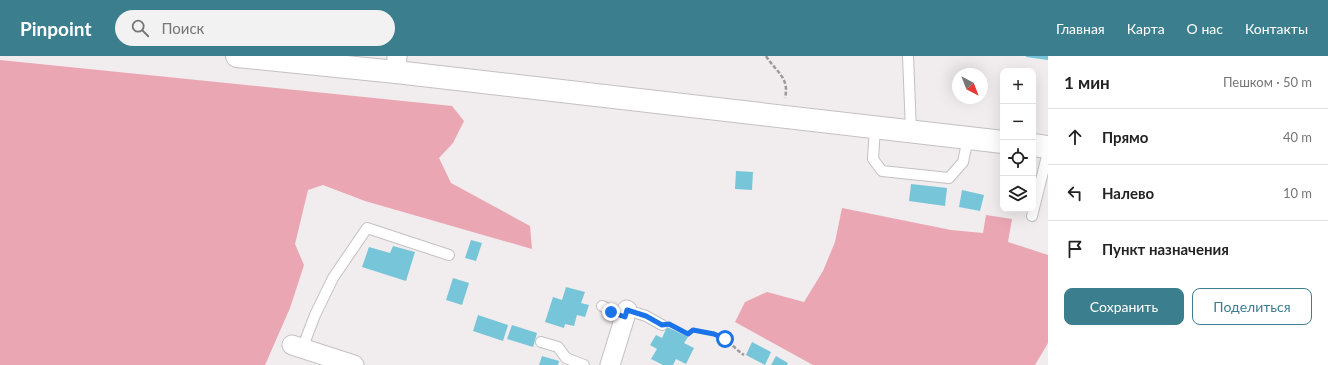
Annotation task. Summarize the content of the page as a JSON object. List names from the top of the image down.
{
  "north": "bottom right",
  "page": {
    "header": "Pinpoint",
    "search": "Поиск",
    "nav": [
      "Главная",
      "Карта",
      "О нас",
      "Контакты"
    ],
    "heading": ["1 мин", "Пешком · 50 m"],
    "map_buttons": ["+", "−"],
    "list": [
      ["Прямо", "40 m"],
      ["Налево", "10 m"],
      "Пункт назначения"
    ],
    "buttons": ["Сохранить", "Поделиться"]
  }
}
